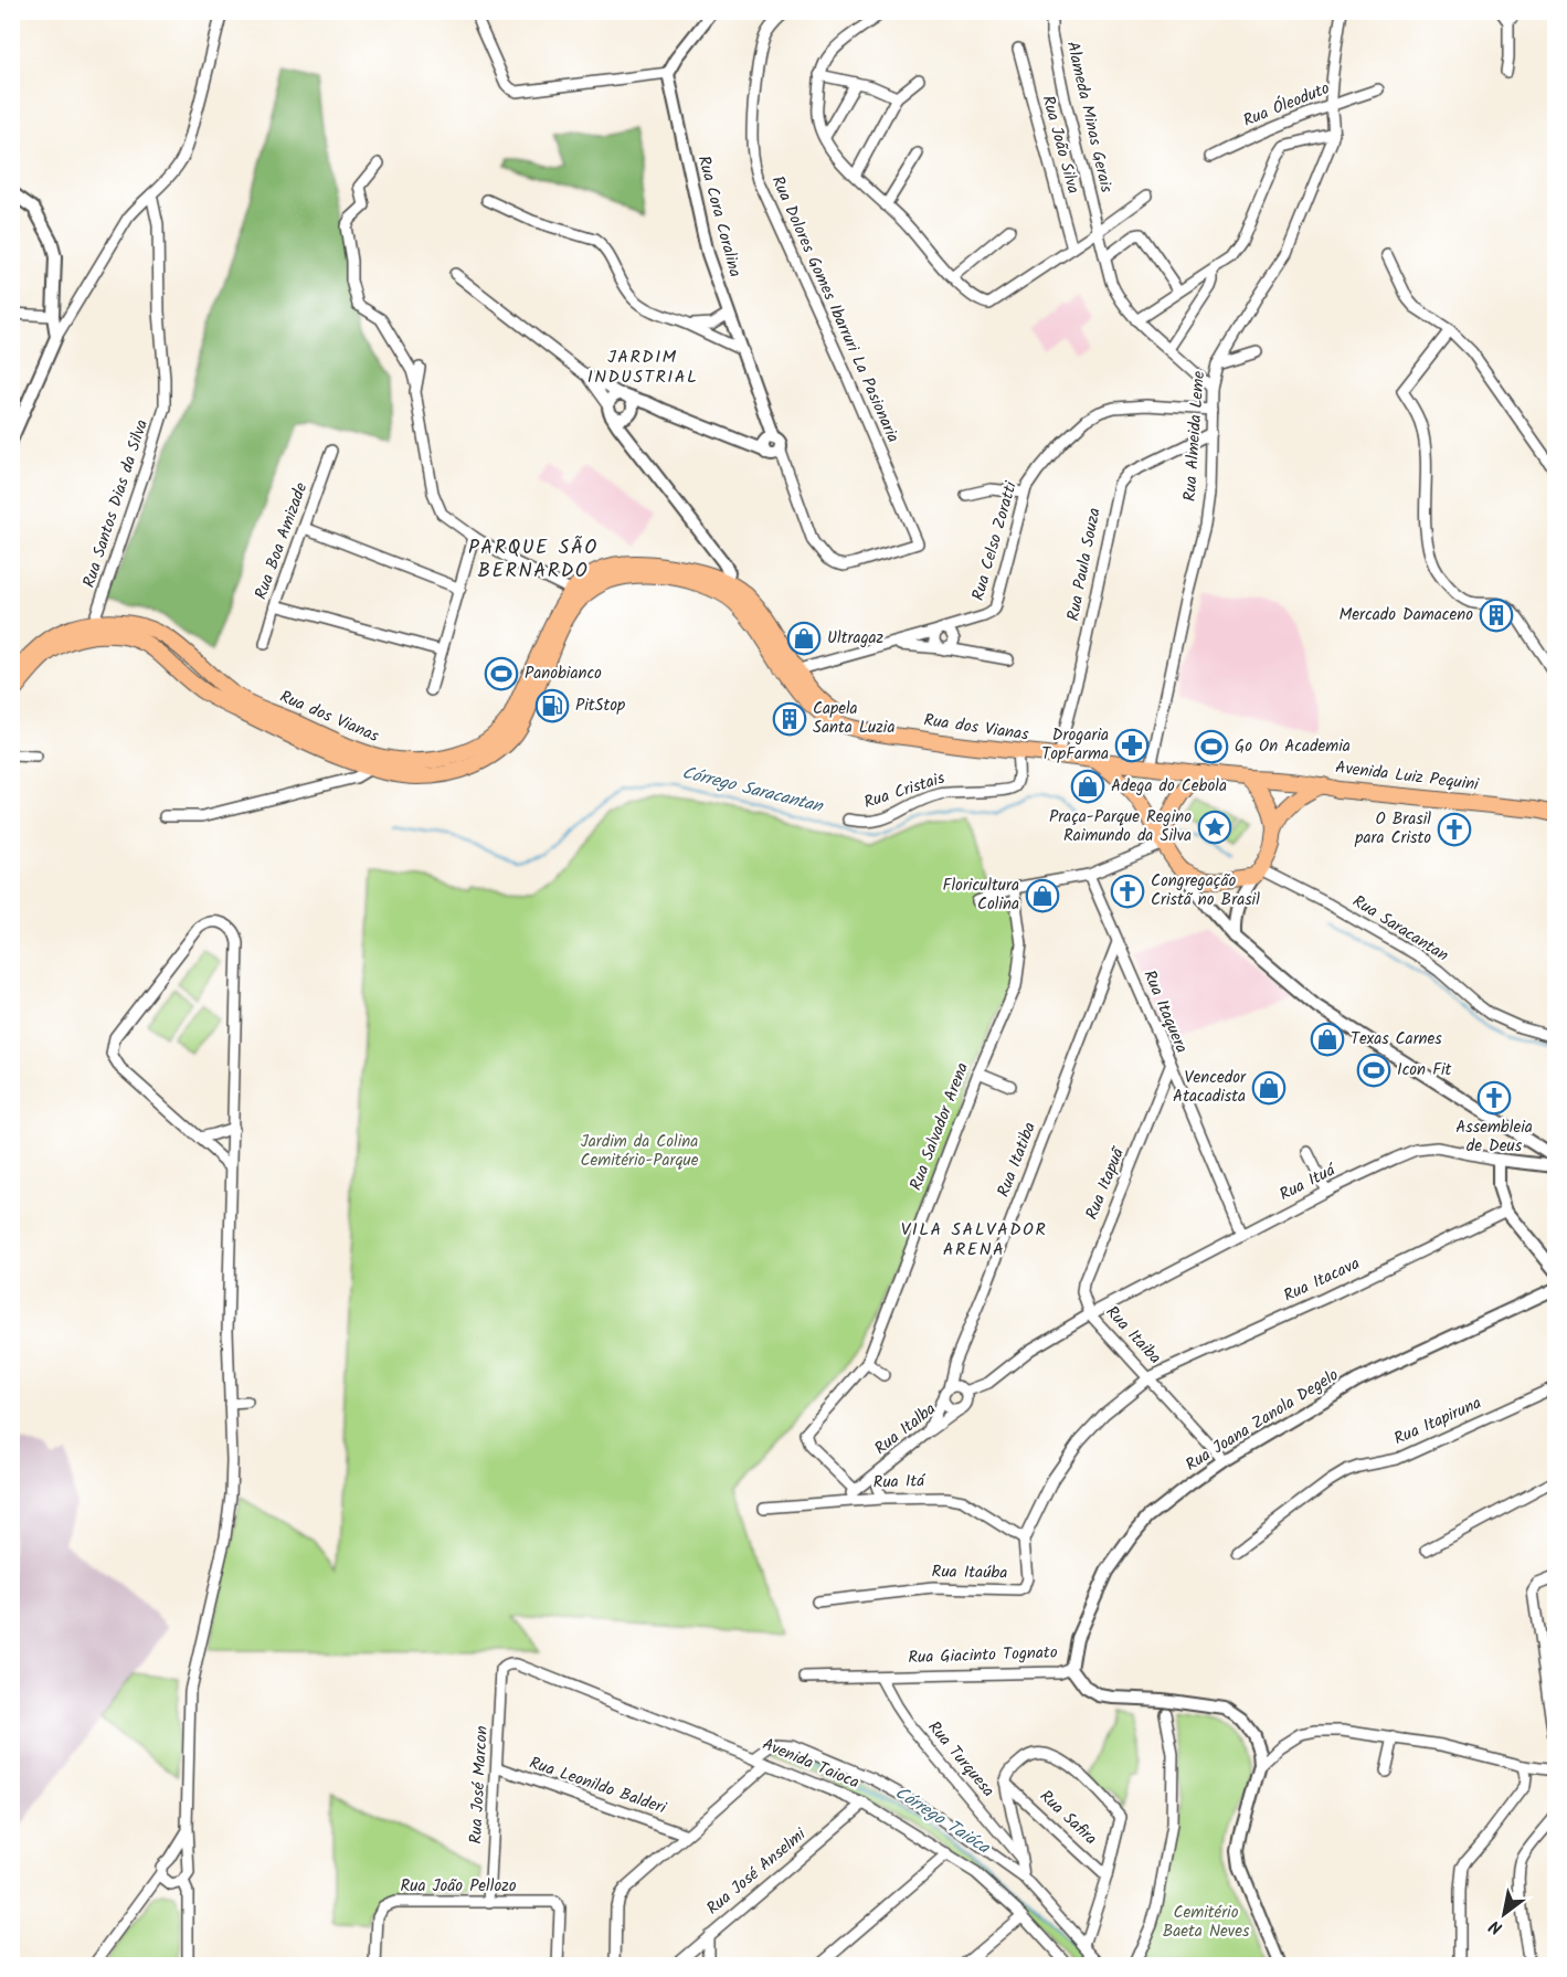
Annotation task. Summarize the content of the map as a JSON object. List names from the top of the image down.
{
  "streets": {
    "main road": ["Rua dos Vianas", "Avenida Luiz Pequini"],
    "street": [
      "Rua Óleoduto",
      "Alameda Minas Gerais",
      "Rua João Silva",
      "Rua Cora Coralina",
      "Rua Dolores Gomes Ibarruri La Pasionaria",
      "Rua Almeida Leme",
      "Rua Santos Dias da Silva",
      "Rua Boa Amizade",
      "Rua Celso Zoratti",
      "Rua Paula Souza",
      "Rua Cristais",
      "Rua Saracantan",
      "Rua Itaquera",
      "Rua Salvador Arena",
      "Rua Itatiba",
      "Rua Ituá",
      "Rua Itapuã",
      "Rua Itacava",
      "Rua Itaiba",
      "Rua Joana Zanola Degelo",
      "Rua Itapiruna",
      "Rua Italba",
      "Rua Itá",
      "Rua Itaúba",
      "Rua Giacinto Tognato",
      "Rua Turquesa",
      "Avenida Taioca",
      "Rua José Marcon",
      "Rua Leonildo Balderi",
      "Rua Safira",
      "Rua José Anselmi",
      "Rua João Pellozo"
    ]
  },
  "crossings": [
    ["Rua Óleoduto", "Rua Almeida Leme"],
    ["Alameda Minas Gerais", "Rua Almeida Leme"],
    ["Rua Cora Coralina", "Rua Dolores Gomes Ibarruri La Pasionaria"],
    ["Rua Almeida Leme", "Rua Celso Zoratti"],
    ["Rua Almeida Leme", "Rua Paula Souza"],
    ["Rua Almeida Leme", "Avenida Luiz Pequini"],
    ["Rua Santos Dias da Silva", "Rua dos Vianas"],
    ["Rua Celso Zoratti", "Rua dos Vianas"],
    ["Rua Paula Souza", "Rua dos Vianas"],
    ["Rua dos Vianas", "Avenida Luiz Pequini"],
    ["Rua dos Vianas", "Rua Cristais"],
    ["Avenida Luiz Pequini", "Rua Saracantan"],
    ["Rua Itaquera", "Rua Itatiba"],
    ["Rua Itaquera", "Rua Ituá"],
    ["Rua Itaquera", "Rua Itapuã"],
    ["Rua Salvador Arena", "Rua Italba"],
    ["Rua Itatiba", "Rua Itaiba"],
    ["Rua Itatiba", "Rua Italba"],
    ["Rua Ituá", "Rua Itapuã"],
    ["Rua Ituá", "Rua Itaiba"],
    ["Rua Itapuã", "Rua Itaiba"],
    ["Rua Itacava", "Rua Itaiba"],
    ["Rua Itaiba", "Rua Joana Zanola Degelo"],
    ["Rua Itaiba", "Rua Italba"],
    ["Rua Joana Zanola Degelo", "Rua Giacinto Tognato"],
    ["Rua Italba", "Rua Itá"],
    ["Rua Itá", "Rua Itaúba"],
    ["Rua Giacinto Tognato", "Rua Turquesa"],
    ["Avenida Taioca", "Rua José Marcon"],
    ["Avenida Taioca", "Rua José Anselmi"],
    ["Rua José Marcon", "Rua Leonildo Balderi"],
    ["Rua José Marcon", "Rua João Pellozo"]
  ],
  "districts": ["JARDIM INDUSTRIAL", "PARQUE SÃO BERNARDO", "VILA SALVADOR ARENA"],
  "water": ["Córrego Saracantan", "Córrego Taióca"],
  "parks": ["Jardim da Colina Cemitério-Parque", "Cemitério Baeta Neves"],
  "places": {
    "building": ["Mercado Damaceno", "Capela Santa Luzia"],
    "shop": [
      "Ultragaz",
      "Adega do Cebola",
      "Floricultura Colina",
      "Texas Carnes",
      "Vencedor Atacadista"
    ],
    "sports": ["Panobianco", "Go On Academia", "Icon Fit"],
    "fuel station": ["PitStop"],
    "pharmacy": ["Drogaria TopFarma"],
    "place": ["Praça-Parque Regino Raimundo da Silva"],
    "church": ["O Brasil para Cristo", "Congregação Cristã no Brasil", "Assembleia de Deus"]
  },
  "north": "bottom left"
}
